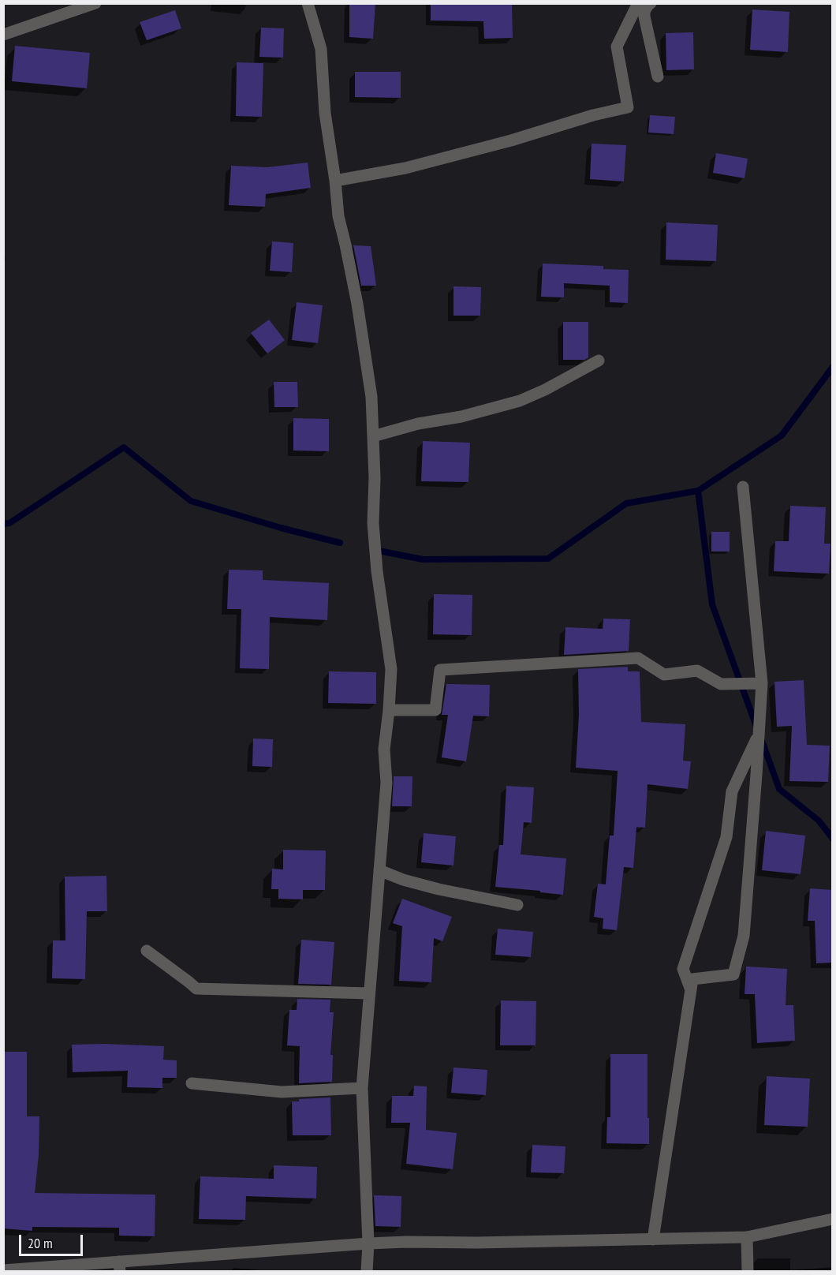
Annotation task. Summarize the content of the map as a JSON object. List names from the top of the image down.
{
  "scale_bar": "20 m"
}
